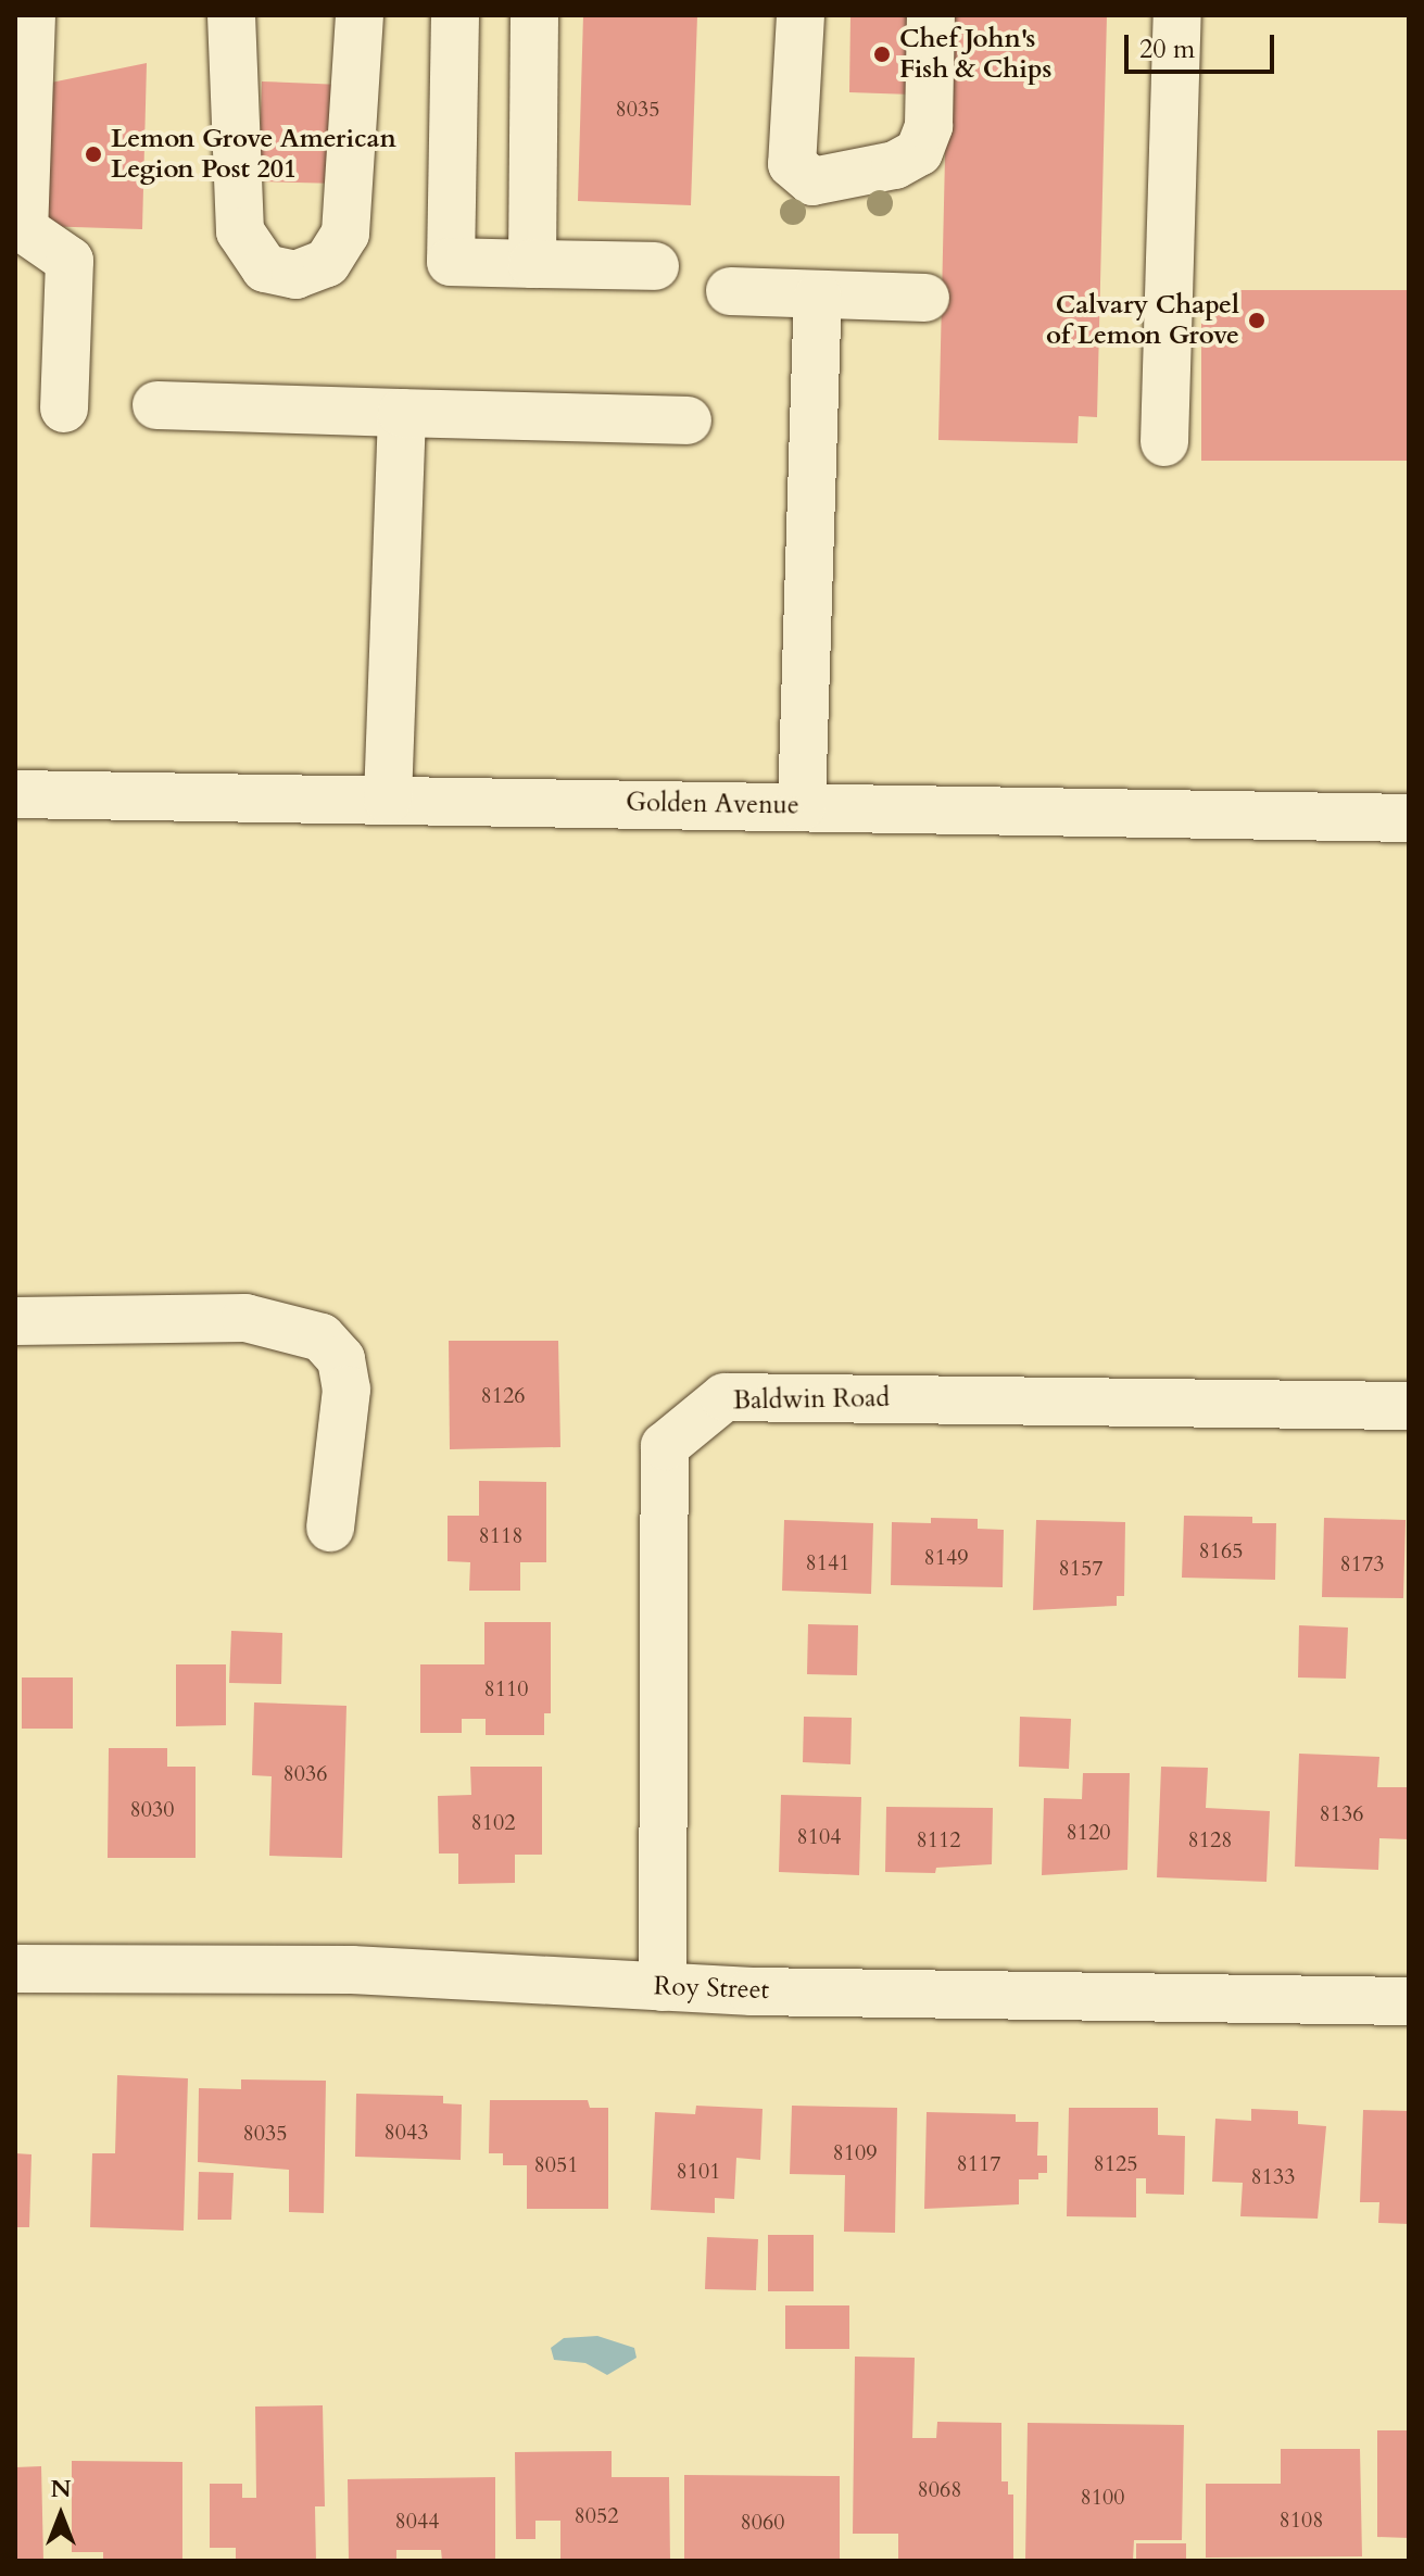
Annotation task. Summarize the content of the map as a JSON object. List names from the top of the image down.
{
  "streets": {
    "street": ["Golden Avenue", "Baldwin Road", "Roy Street"]
  },
  "crossings": [
    ["Baldwin Road", "Roy Street"]
  ],
  "places": ["Chef John's Fish & Chips", "Lemon Grove American Legion Post 201", "Calvary Chapel of Lemon Grove"],
  "house_numbers": [
    "8035",
    "8126",
    "8118",
    "8165",
    "8149",
    "8141",
    "8173",
    "8157",
    "8110",
    "8036",
    "8030",
    "8136",
    "8102",
    "8120",
    "8104",
    "8112",
    "8128",
    "8043",
    "8035",
    "8109",
    "8117",
    "8125",
    "8051",
    "8101",
    "8133",
    "8068",
    "8100",
    "8052",
    "8108",
    "8044",
    "8060"
  ],
  "scale_bar": "20 m",
  "north": "top"
}
